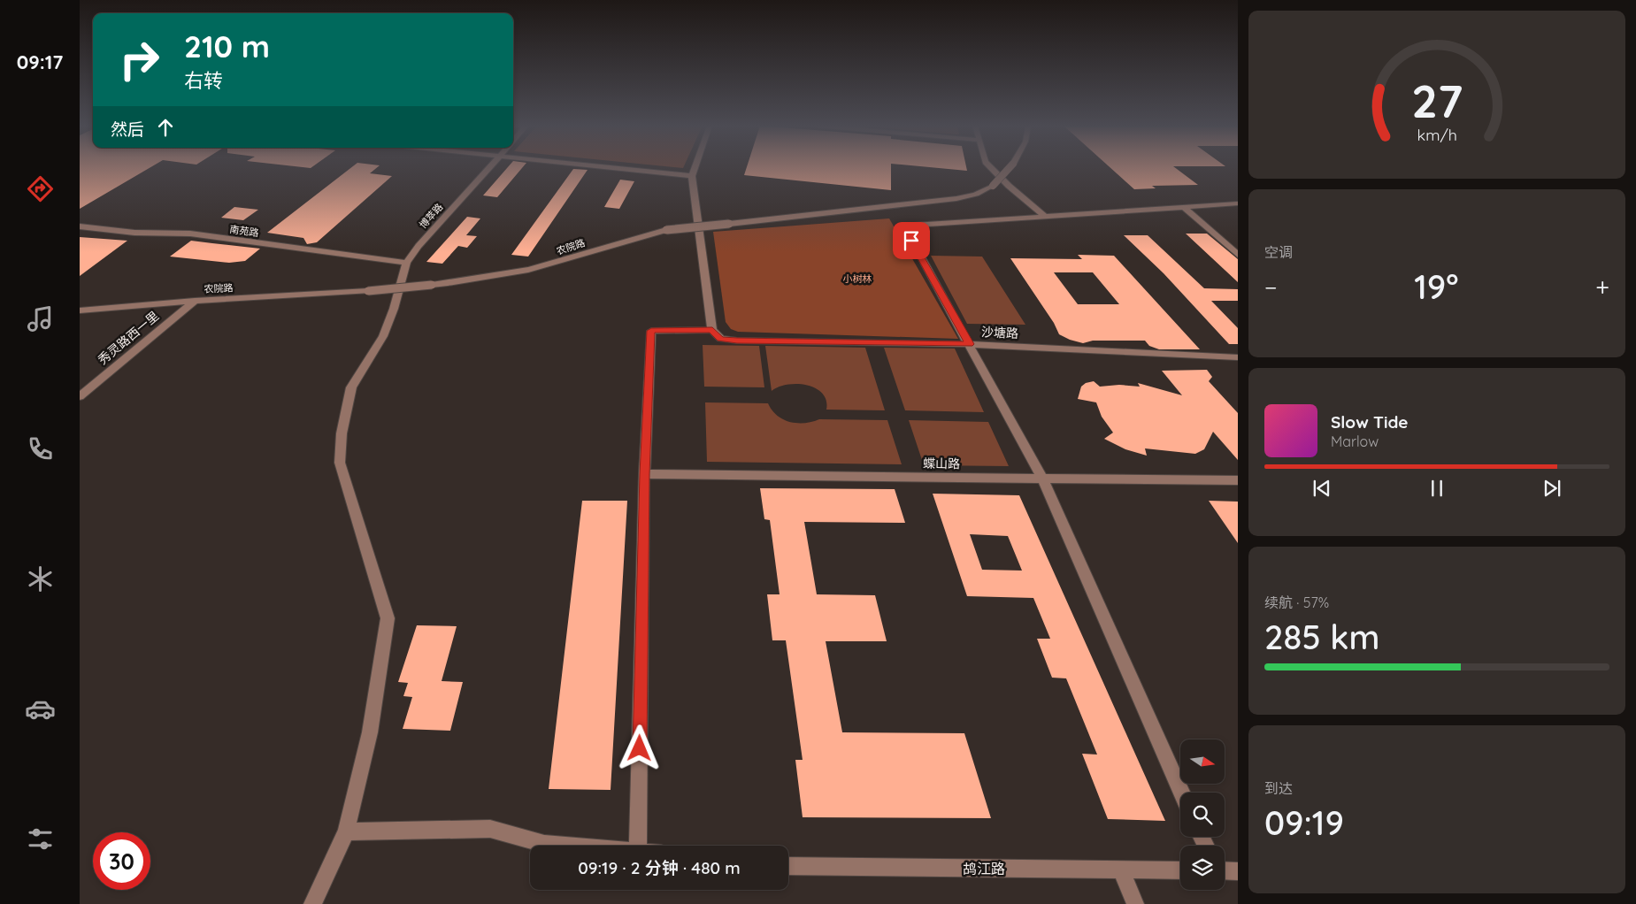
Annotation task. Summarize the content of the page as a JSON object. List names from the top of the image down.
{
  "streets": {
    "street": [
      "博萃路",
      "南苑路",
      "农院路",
      "沙塘路",
      "秀灵路西一里",
      "蝶山路",
      "鸪江路"
    ]
  },
  "crossings": [
    ["博萃路", "南苑路"],
    ["农院路", "秀灵路西一里"]
  ],
  "parks": ["小树林"],
  "north": "right",
  "page": {
    "tabs": "09:17",
    "turn": ["210 m", "右转"],
    "then": "然后",
    "tile": [
      "空调",
      ["续航 · 57%", "285 km"],
      ["到达", "09:19"]
    ],
    "heat": ["−", "19°", "+"],
    "song": ["Slow Tide", "Marlow"],
    "limit": "30",
    "trip": "09:19 · 2 分钟 · 480 m",
    "gauge": ["27", "km/h"]
  }
}
